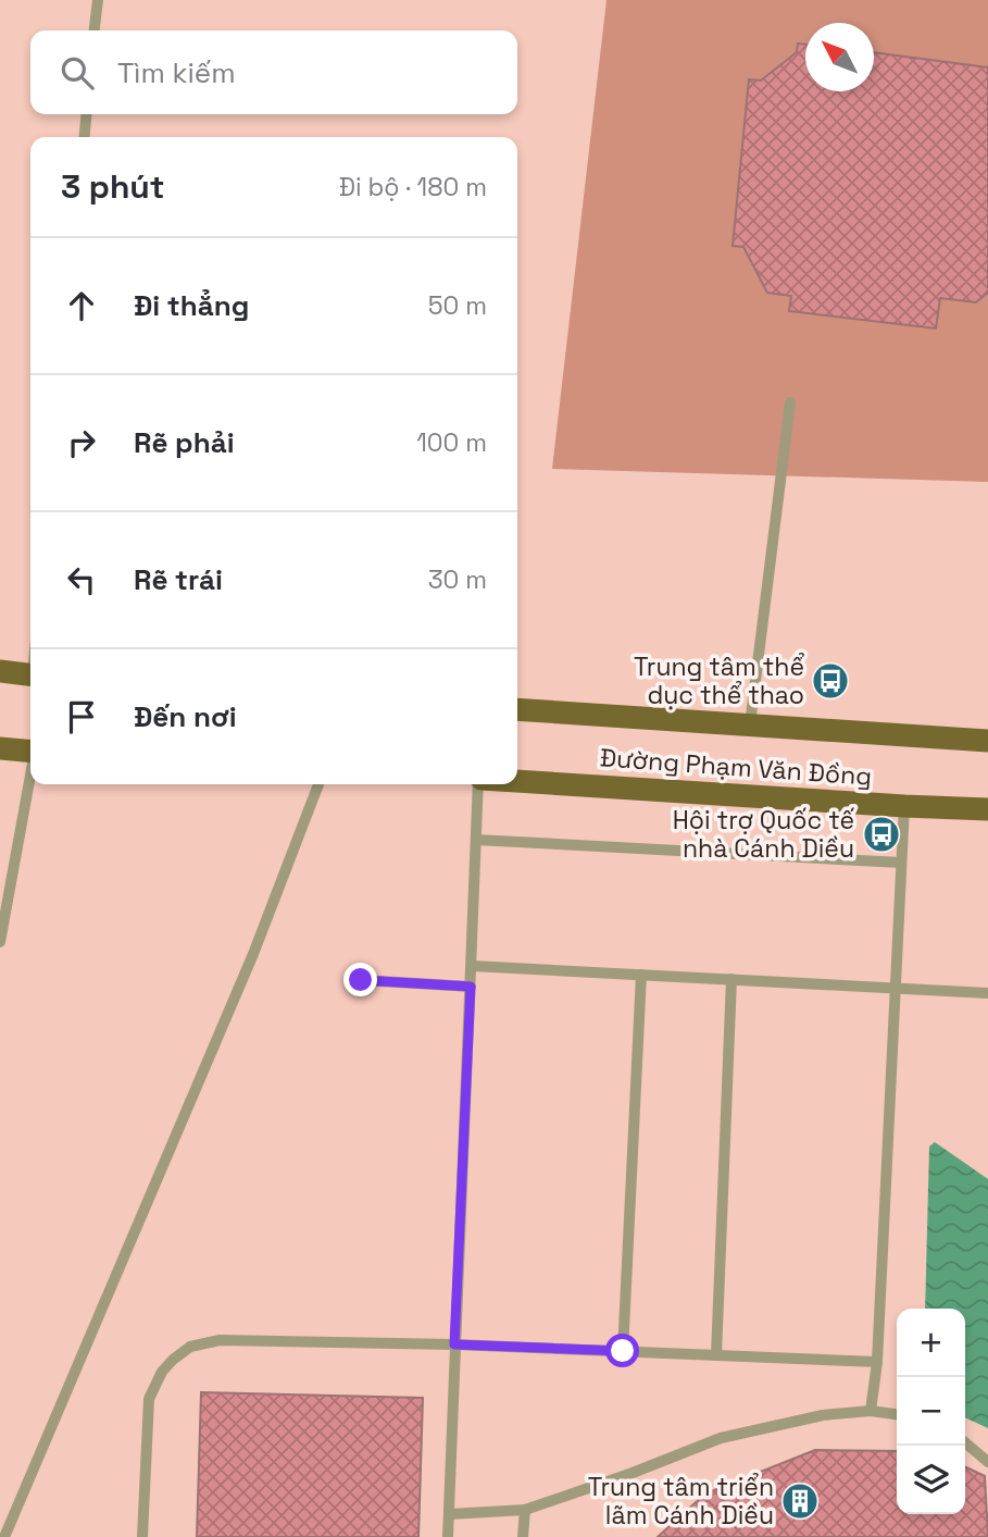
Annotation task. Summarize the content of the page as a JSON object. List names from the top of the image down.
{
  "streets": {
    "main road": ["Đường Phạm Văn Đồng"]
  },
  "places": {
    "bus stop": ["Trung tâm thể dục thể thao", "Hội trợ Quốc tế nhà Cánh Diều"],
    "building": ["Trung tâm triển lãm Cánh Diều"]
  },
  "north": "top left",
  "page": {
    "search": "Tìm kiếm",
    "heading": ["3 phút", "Đi bộ · 180 m"],
    "list": [
      ["Đi thẳng", "50 m"],
      ["Rẽ phải", "100 m"],
      ["Rẽ trái", "30 m"],
      "Đến nơi"
    ],
    "map_buttons": ["+", "−"]
  }
}
